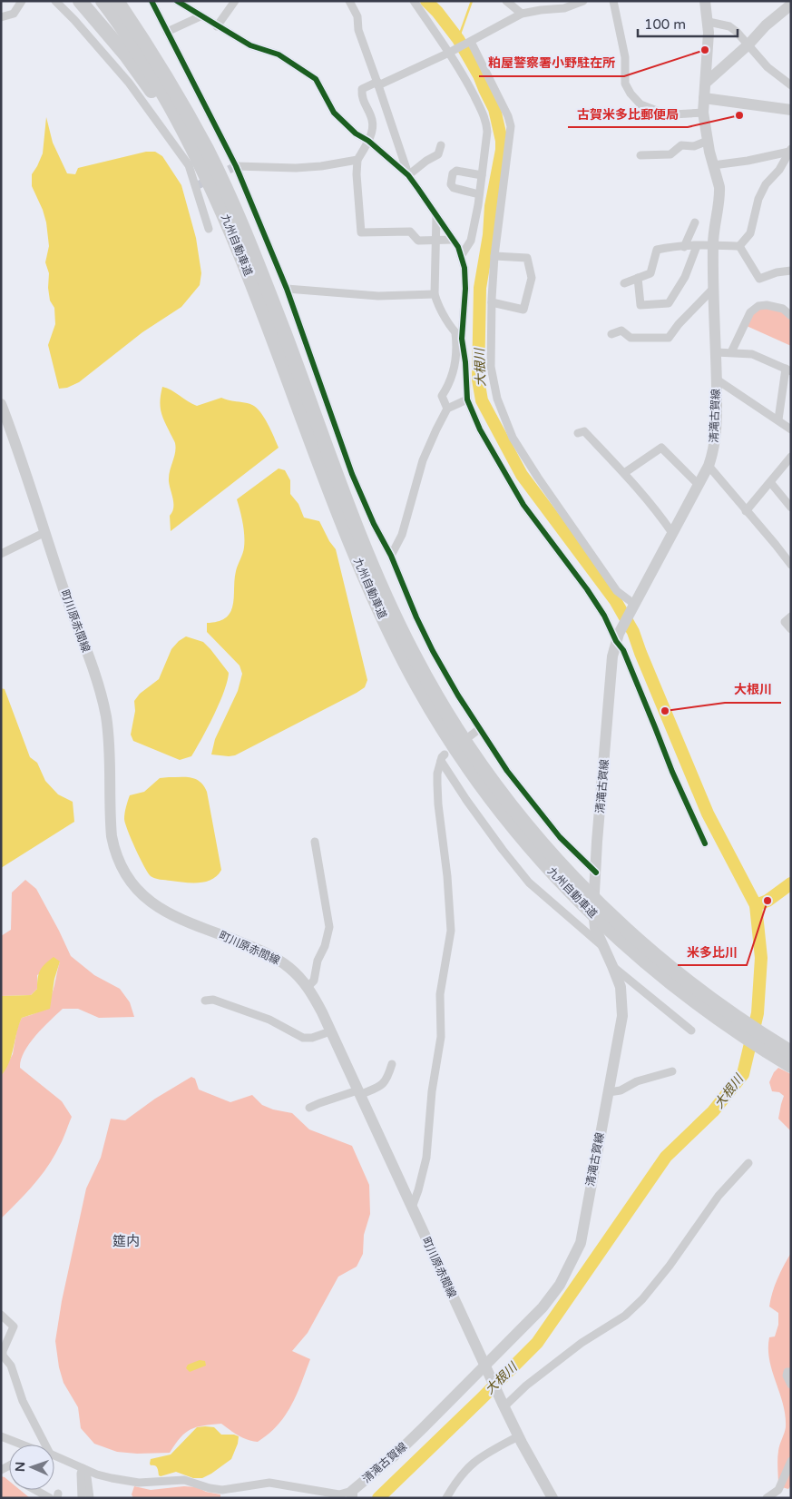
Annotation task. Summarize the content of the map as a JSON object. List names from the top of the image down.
{
  "streets": {
    "highway": ["九州自動車道"],
    "main road": ["清滝古賀線", "町川原赤間線"]
  },
  "crossings": [
    ["清滝古賀線", "町川原赤間線"]
  ],
  "districts": ["筵内"],
  "water": ["大根川"],
  "places": [
    "粕屋警察署小野駐在所",
    "古賀米多比郵便局",
    "大根川",
    "米多比川"
  ],
  "scale_bar": "100 m",
  "north": "left"
}
